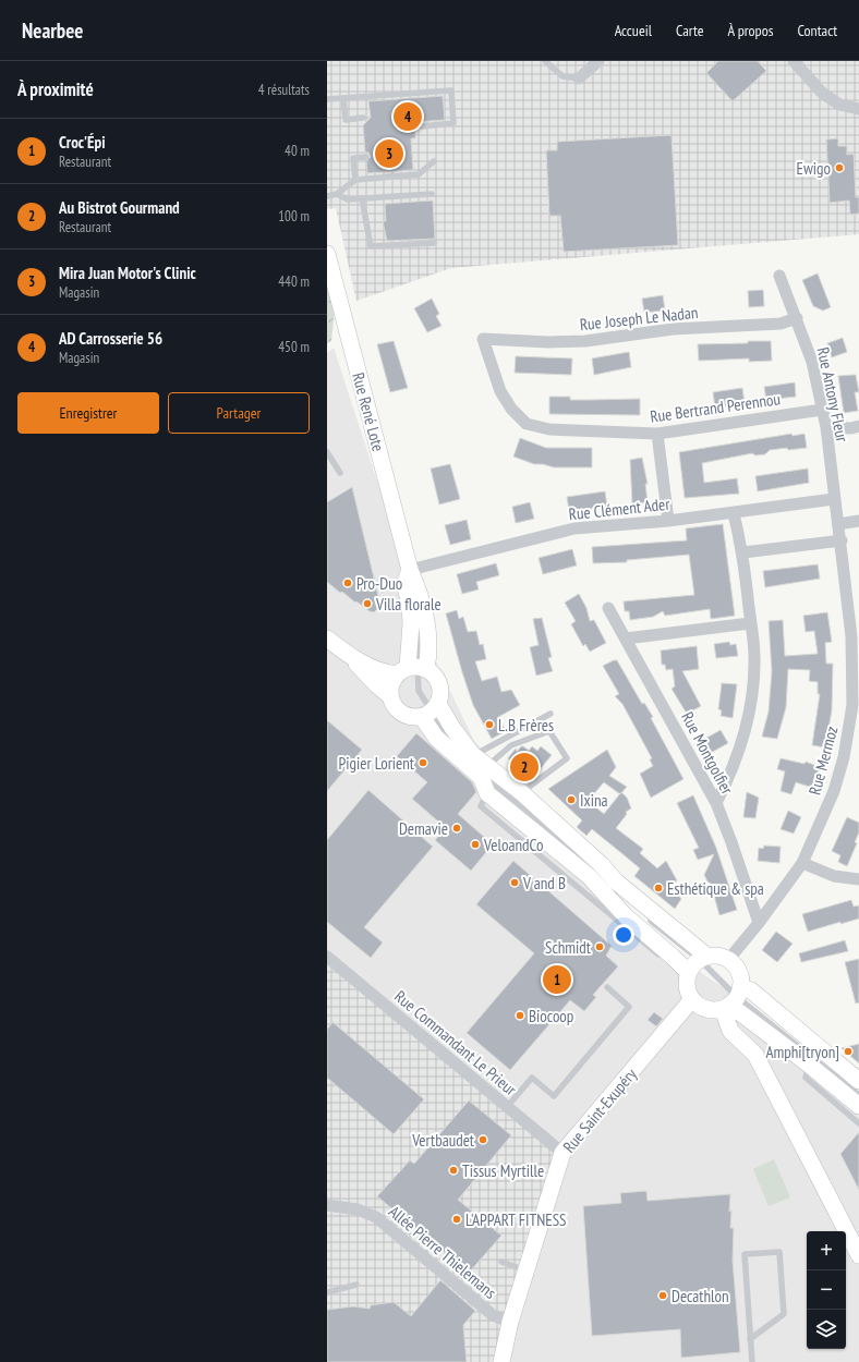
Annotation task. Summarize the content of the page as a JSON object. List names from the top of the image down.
{
  "streets": {
    "main road": ["Rue René Lote", "Rue Saint-Exupéry"],
    "street": [
      "Rue Joseph Le Nadan",
      "Rue Antony Fleur",
      "Rue Bertrand Perennou",
      "Rue Clément Ader",
      "Rue Montgolfier",
      "Rue Mermoz",
      "Rue Commandant Le Prieur",
      "Allée Pierre Thielemans"
    ]
  },
  "crossings": [
    ["Rue Joseph Le Nadan", "Rue Antony Fleur"],
    ["Rue Joseph Le Nadan", "Rue Bertrand Perennou"],
    ["Rue Antony Fleur", "Rue Bertrand Perennou"],
    ["Rue Antony Fleur", "Rue Clément Ader"],
    ["Rue Antony Fleur", "Rue Mermoz"],
    ["Rue René Lote", "Rue Clément Ader"],
    ["Rue Montgolfier", "Rue Mermoz"],
    ["Rue Commandant Le Prieur", "Rue Saint-Exupéry"],
    ["Rue Saint-Exupéry", "Allée Pierre Thielemans"]
  ],
  "places": [
    "Ewigo",
    "Pro-Duo",
    "Villa florale",
    "L.B Frères",
    "Pigier Lorient",
    "Ixina",
    "Demavie",
    "VeloandCo",
    "V and B",
    "Esthétique & spa",
    "Schmidt",
    "Biocoop",
    "Amphi[tryon]",
    "Vertbaudet",
    "Tissus Myrtille",
    "L'APPART FITNESS",
    "Decathlon"
  ],
  "page": {
    "header": "Nearbee",
    "nav": [
      "Accueil",
      "Carte",
      "À propos",
      "Contact"
    ],
    "heading": ["À proximité", "4 résultats"],
    "pins": [
      "4",
      "3",
      "2",
      "1"
    ],
    "list": [
      {
        "mark": "1",
        "name": "Croc'Épi",
        "note": "Restaurant",
        "value": "40 m"
      },
      {
        "mark": "2",
        "name": "Au Bistrot Gourmand",
        "note": "Restaurant",
        "value": "100 m"
      },
      {
        "mark": "3",
        "name": "Mira Juan Motor's Clinic",
        "note": "Magasin",
        "value": "440 m"
      },
      {
        "mark": "4",
        "name": "AD Carrosserie 56",
        "note": "Magasin",
        "value": "450 m"
      }
    ],
    "buttons": ["Enregistrer", "Partager"],
    "map_buttons": ["+", "−"]
  }
}
